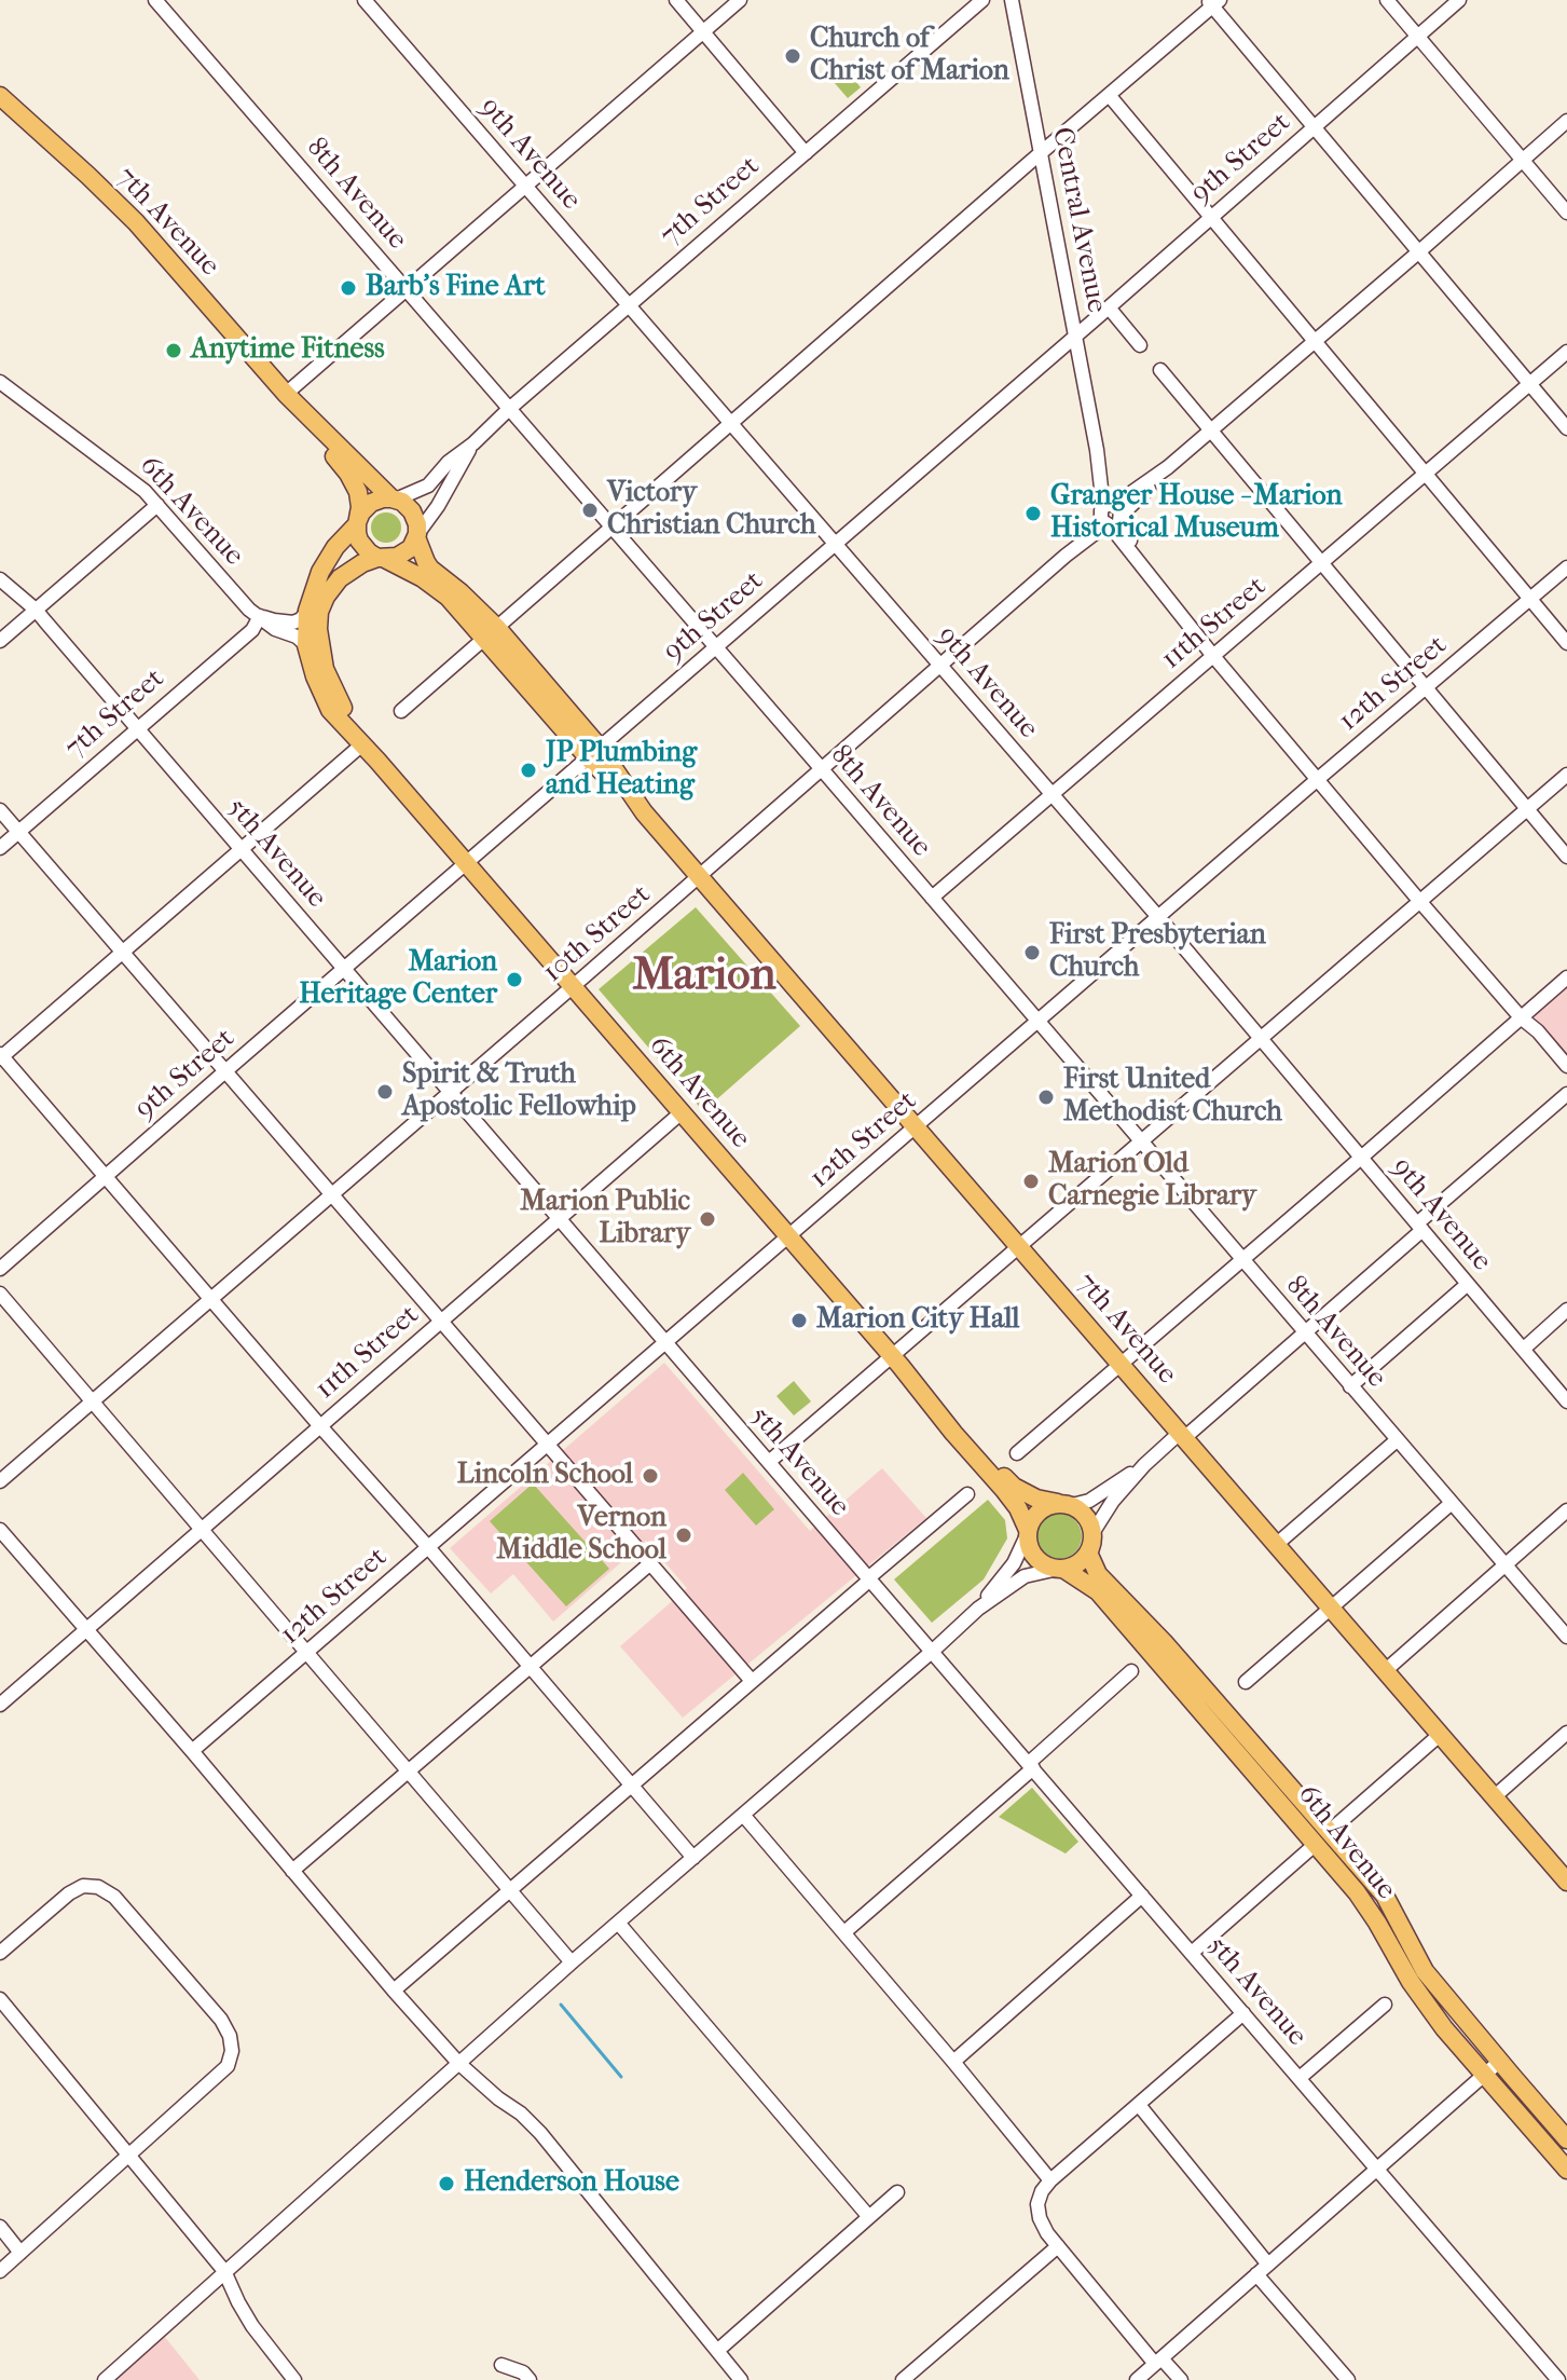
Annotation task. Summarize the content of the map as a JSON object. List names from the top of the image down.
{
  "streets": {
    "main road": ["7th Avenue", "6th Avenue"],
    "street": [
      "9th Avenue",
      "9th Street",
      "8th Avenue",
      "7th Street",
      "Central Avenue",
      "11th Street",
      "12th Street",
      "5th Avenue",
      "10th Street"
    ]
  },
  "crossings": [
    ["9th Avenue", "9th Street"],
    ["9th Avenue", "7th Street"],
    ["9th Avenue", "11th Street"],
    ["9th Avenue", "12th Street"],
    ["9th Avenue", "10th Street"],
    ["9th Street", "8th Avenue"],
    ["9th Street", "Central Avenue"],
    ["9th Street", "7th Avenue"],
    ["9th Street", "6th Avenue"],
    ["9th Street", "5th Avenue"],
    ["8th Avenue", "7th Street"],
    ["8th Avenue", "11th Street"],
    ["8th Avenue", "12th Street"],
    ["8th Avenue", "10th Street"],
    ["7th Street", "7th Avenue"],
    ["7th Street", "6th Avenue"],
    ["7th Street", "5th Avenue"],
    ["Central Avenue", "11th Street"],
    ["Central Avenue", "12th Street"],
    ["Central Avenue", "10th Street"],
    ["7th Avenue", "6th Avenue"],
    ["7th Avenue", "12th Street"],
    ["7th Avenue", "10th Street"],
    ["6th Avenue", "11th Street"],
    ["6th Avenue", "12th Street"],
    ["6th Avenue", "10th Street"],
    ["11th Street", "5th Avenue"],
    ["12th Street", "5th Avenue"],
    ["5th Avenue", "10th Street"]
  ],
  "districts": ["Marion"],
  "places": [
    "Church of Christ of Marion",
    "Barb's Fine Art",
    "Anytime Fitness",
    "Victory Christian Church",
    "Granger House - Marion Historical Museum",
    "JP Plumbing and Heating",
    "First Presbyterian Church",
    "Marion Heritage Center",
    "Spirit & Truth Apostolic Fellowhip",
    "First United Methodist Church",
    "Marion Old Carnegie Library",
    "Marion Public Library",
    "Marion City Hall",
    "Lincoln School",
    "Vernon Middle School",
    "Henderson House"
  ]
}
